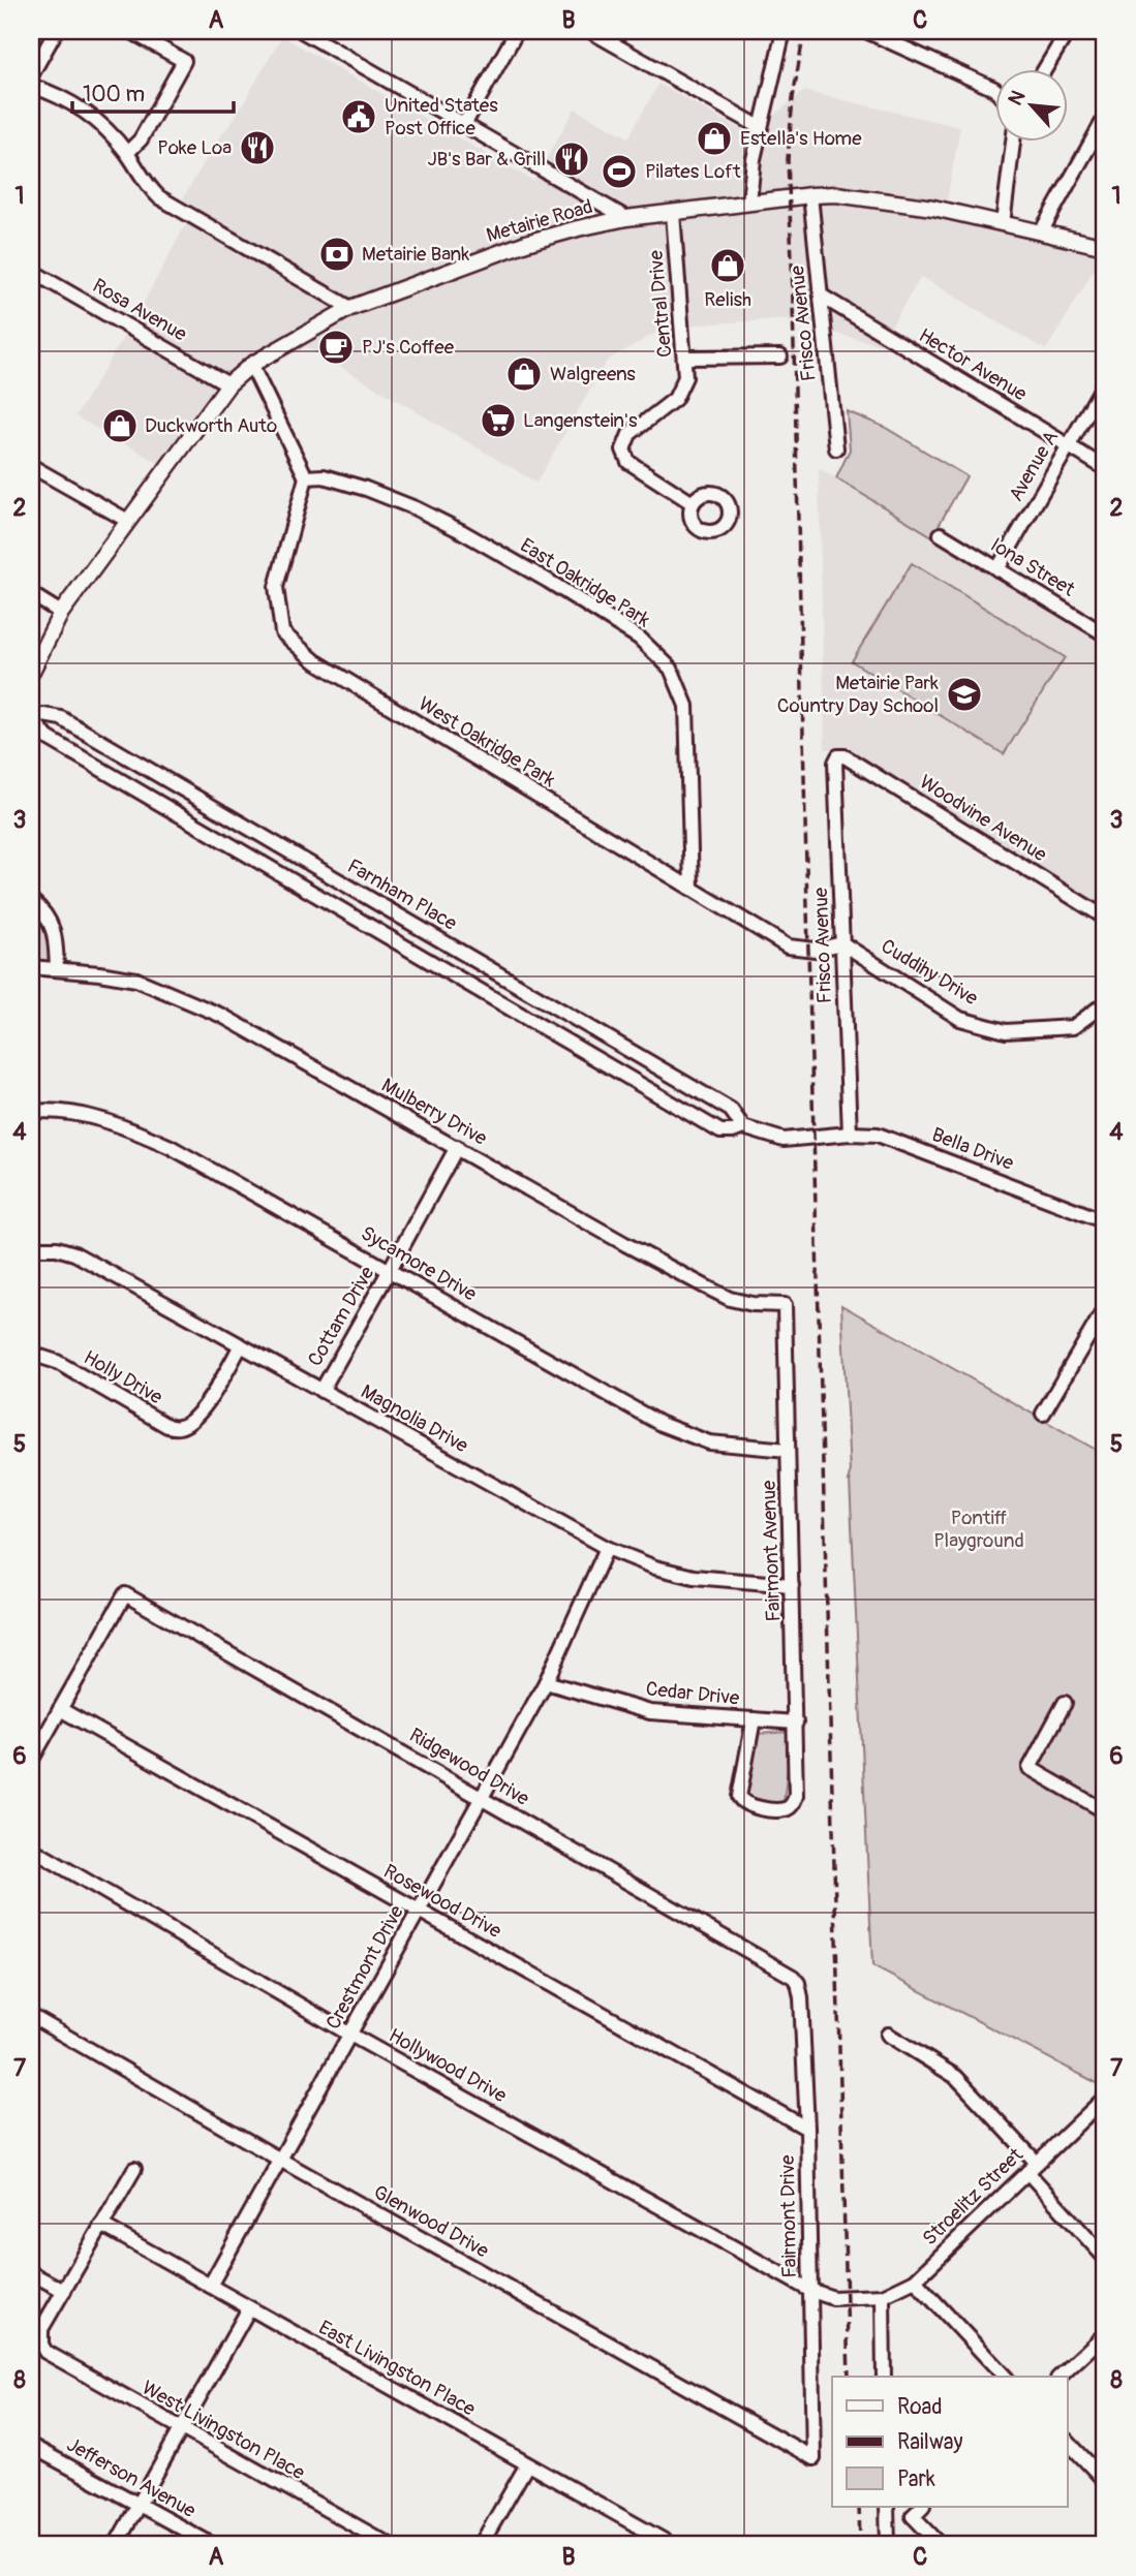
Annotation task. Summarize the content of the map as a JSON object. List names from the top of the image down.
{
  "streets": {
    "main road": ["Metairie Road"],
    "street": [
      "Central Drive",
      "Rosa Avenue",
      "Frisco Avenue",
      "Hector Avenue",
      "Avenue A",
      "Iona Street",
      "East Oakridge Park",
      "West Oakridge Park",
      "Woodvine Avenue",
      "Farnham Place",
      "Cuddihy Drive",
      "Mulberry Drive",
      "Bella Drive",
      "Sycamore Drive",
      "Cottam Drive",
      "Holly Drive",
      "Magnolia Drive",
      "Fairmont Avenue",
      "Cedar Drive",
      "Ridgewood Drive",
      "Rosewood Drive",
      "Crestmont Drive",
      "Hollywood Drive",
      "Stroelitz Street",
      "Fairmont Drive",
      "Glenwood Drive",
      "East Livingston Place",
      "West Livingston Place",
      "Jefferson Avenue"
    ]
  },
  "crossings": [
    ["Metairie Road", "Central Drive"],
    ["Metairie Road", "Rosa Avenue"],
    ["Metairie Road", "Frisco Avenue"],
    ["Frisco Avenue", "Hector Avenue"],
    ["Frisco Avenue", "West Oakridge Park"],
    ["Frisco Avenue", "Woodvine Avenue"],
    ["Frisco Avenue", "Cuddihy Drive"],
    ["Frisco Avenue", "Bella Drive"],
    ["Hector Avenue", "Avenue A"],
    ["Avenue A", "Iona Street"],
    ["East Oakridge Park", "West Oakridge Park"],
    ["West Oakridge Park", "Cuddihy Drive"],
    ["Farnham Place", "Bella Drive"],
    ["Mulberry Drive", "Cottam Drive"],
    ["Mulberry Drive", "Fairmont Avenue"],
    ["Sycamore Drive", "Cottam Drive"],
    ["Sycamore Drive", "Fairmont Avenue"],
    ["Cottam Drive", "Magnolia Drive"],
    ["Holly Drive", "Magnolia Drive"],
    ["Magnolia Drive", "Fairmont Avenue"],
    ["Magnolia Drive", "Crestmont Drive"],
    ["Fairmont Avenue", "Cedar Drive"],
    ["Cedar Drive", "Crestmont Drive"],
    ["Ridgewood Drive", "Rosewood Drive"],
    ["Ridgewood Drive", "Crestmont Drive"],
    ["Ridgewood Drive", "Fairmont Drive"],
    ["Rosewood Drive", "Crestmont Drive"],
    ["Rosewood Drive", "Fairmont Drive"],
    ["Crestmont Drive", "Hollywood Drive"],
    ["Crestmont Drive", "Glenwood Drive"],
    ["Crestmont Drive", "East Livingston Place"],
    ["Hollywood Drive", "Stroelitz Street"],
    ["Hollywood Drive", "Fairmont Drive"],
    ["Fairmont Drive", "Glenwood Drive"]
  ],
  "parks": ["Pontiff Playground"],
  "places": {
    "public building": ["United States Post Office"],
    "shop": [
      "Estella's Home",
      "Relish",
      "Walgreens",
      "Duckworth Auto"
    ],
    "restaurant": ["Poke Loa", "JB's Bar & Grill"],
    "sports": ["Pilates Loft"],
    "bank": ["Metairie Bank"],
    "cafe": ["PJ's Coffee"],
    "supermarket": ["Langenstein's"],
    "school or university": ["Metairie Park Country Day School"]
  },
  "legend": ["Road", "Railway", "Park"],
  "scale_bar": "100 m",
  "north": "top left",
  "grid": {
    "columns": ["A", "B", "C"],
    "rows": [
      "1",
      "2",
      "3",
      "4",
      "5",
      "6",
      "7",
      "8"
    ]
  }
}
